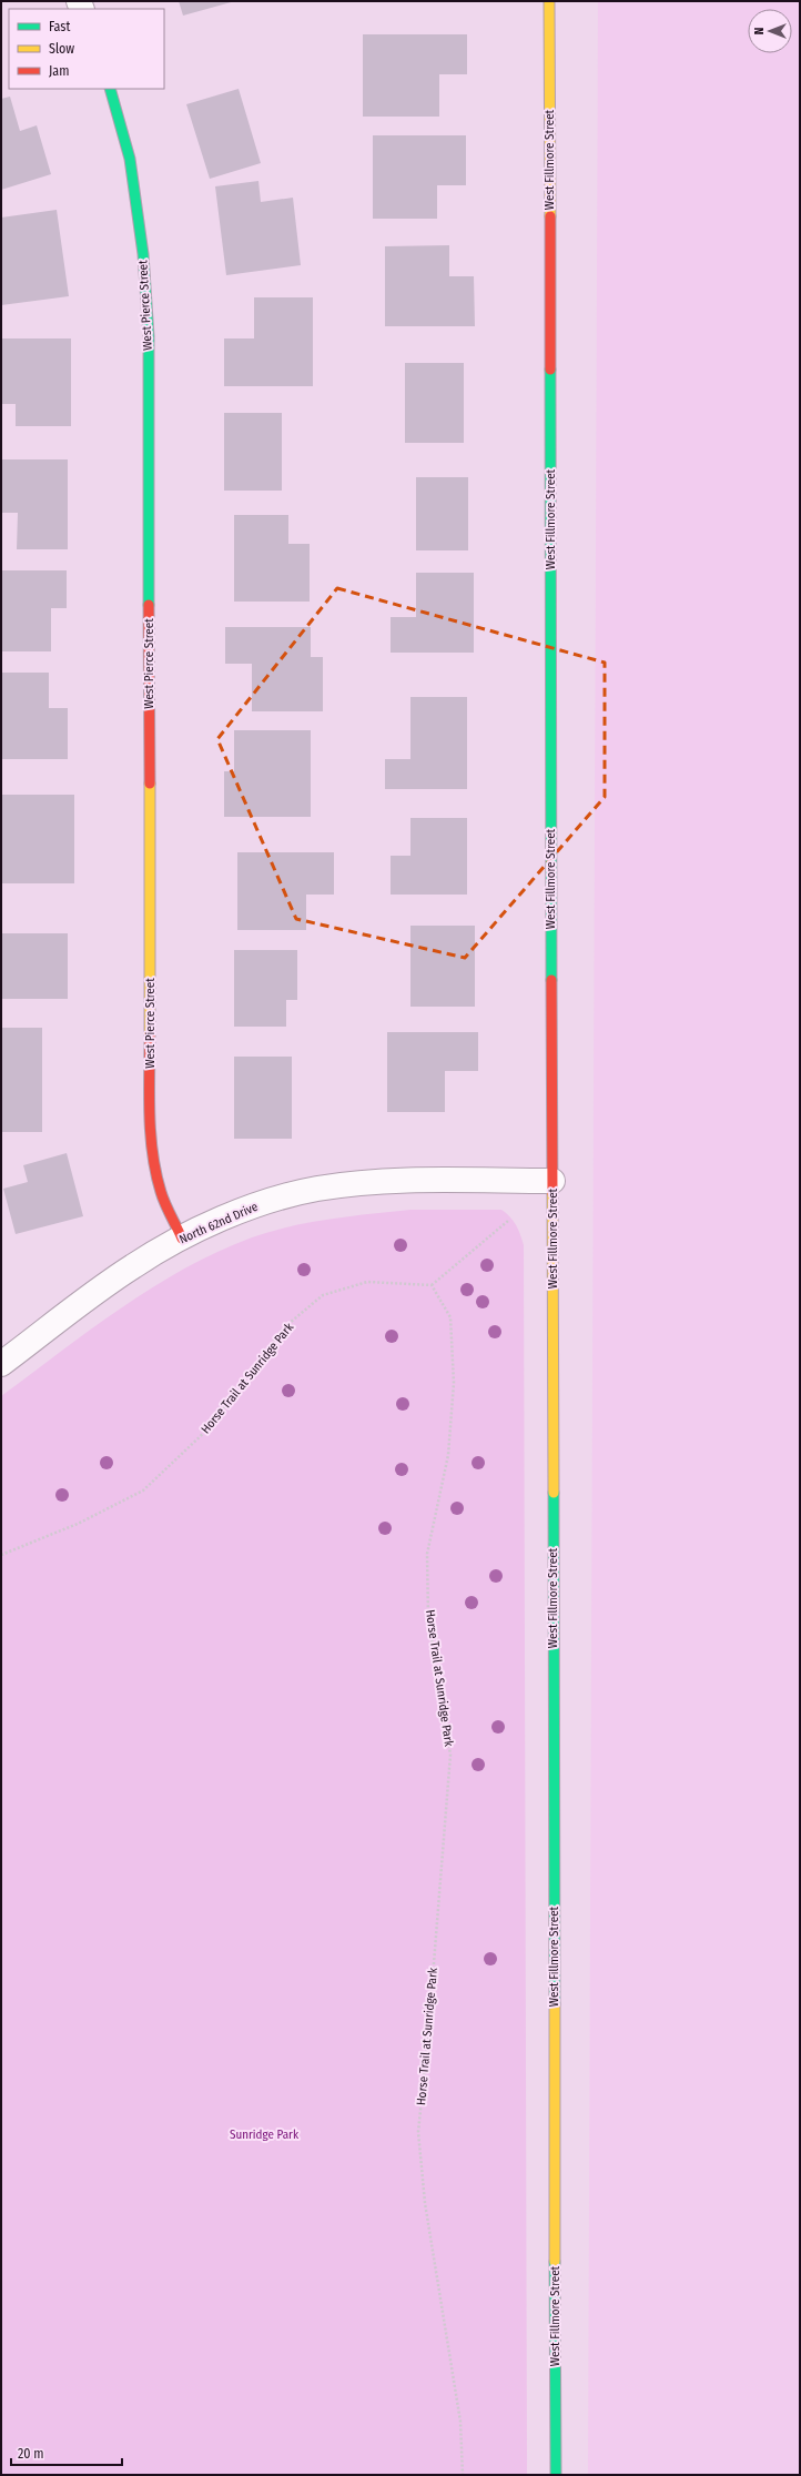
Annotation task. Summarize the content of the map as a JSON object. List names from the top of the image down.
{
  "streets": {
    "street": ["West Fillmore Street", "West Pierce Street", "North 62nd Drive"],
    "path": ["Horse Trail at Sunridge Park"]
  },
  "crossings": [
    ["West Fillmore Street", "North 62nd Drive"],
    ["West Pierce Street", "North 62nd Drive"]
  ],
  "parks": ["Sunridge Park"],
  "legend": ["Fast", "Slow", "Jam"],
  "scale_bar": "20 m",
  "north": "left"
}
